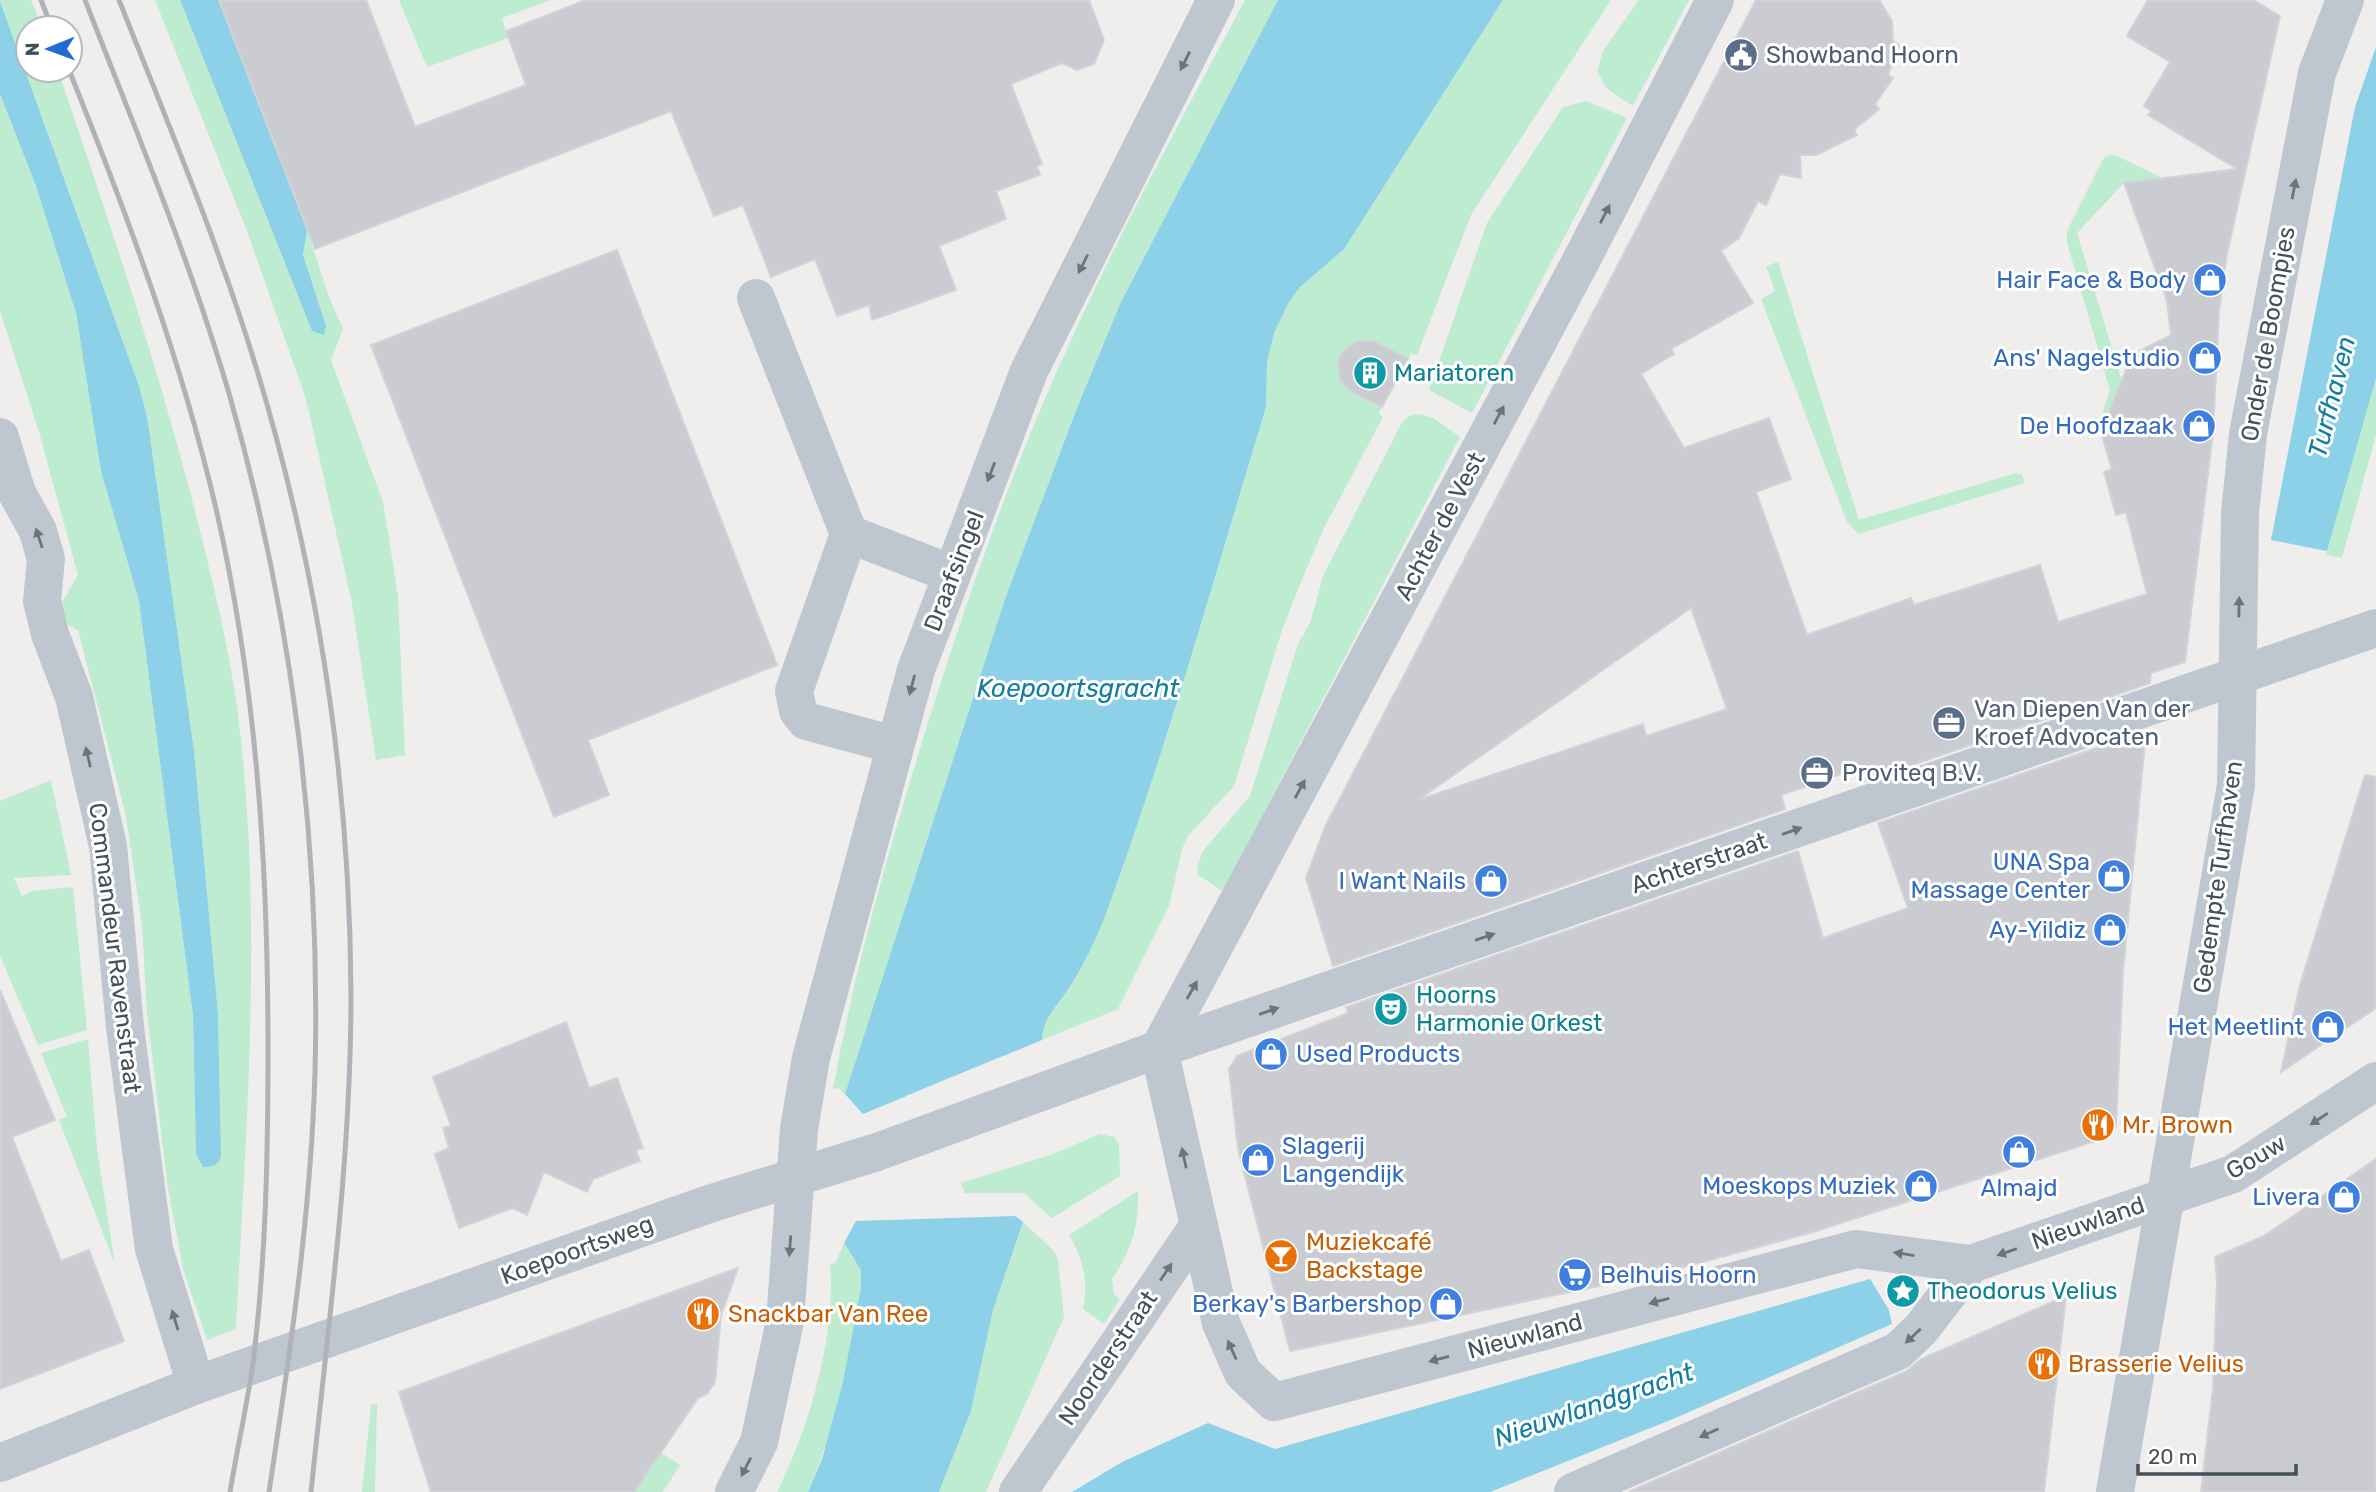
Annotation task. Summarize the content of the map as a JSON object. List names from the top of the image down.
{
  "streets": {
    "street": [
      "Onder de Boompjes",
      "Achter de Vest",
      "Draafsingel",
      "Achterstraat",
      "Gedempte Turfhaven",
      "Commandeur Ravenstraat",
      "Gouw",
      "Nieuwland",
      "Koepoortsweg",
      "Noorderstraat"
    ]
  },
  "crossings": [
    ["Onder de Boompjes", "Achterstraat"],
    ["Onder de Boompjes", "Gedempte Turfhaven"],
    ["Achter de Vest", "Achterstraat"],
    ["Achter de Vest", "Koepoortsweg"],
    ["Draafsingel", "Koepoortsweg"],
    ["Achterstraat", "Gedempte Turfhaven"],
    ["Achterstraat", "Koepoortsweg"],
    ["Gedempte Turfhaven", "Gouw"],
    ["Gedempte Turfhaven", "Nieuwland"],
    ["Commandeur Ravenstraat", "Koepoortsweg"],
    ["Gouw", "Nieuwland"],
    ["Nieuwland", "Noorderstraat"]
  ],
  "one_way": [
    "Onder de Boompjes",
    "Achter de Vest",
    "Draafsingel",
    "Achterstraat",
    "Commandeur Ravenstraat",
    "Gouw",
    "Nieuwland",
    "Noorderstraat"
  ],
  "water": ["Turfhaven", "Koepoortsgracht", "Nieuwlandgracht"],
  "places": {
    "public building": ["Showband Hoorn"],
    "shop": [
      "Hair Face & Body",
      "Ans' Nagelstudio",
      "De Hoofdzaak",
      "UNA Spa Massage Center",
      "I Want Nails",
      "Ay-Yildiz",
      "Het Meetlint",
      "Used Products",
      "Almajd",
      "Slagerij Langendijk",
      "Moeskops Muziek",
      "Livera",
      "Berkay's Barbershop"
    ],
    "building": ["Mariatoren"],
    "office": ["Van Diepen Van der Kroef Advocaten", "Proviteq B.V."],
    "theatre": ["Hoorns Harmonie Orkest"],
    "restaurant": ["Mr. Brown", "Snackbar Van Ree", "Brasserie Velius"],
    "bar": ["Muziekcafé Backstage"],
    "supermarket": ["Belhuis Hoorn"],
    "place": ["Theodorus Velius"]
  },
  "scale_bar": "20 m",
  "north": "left"
}
